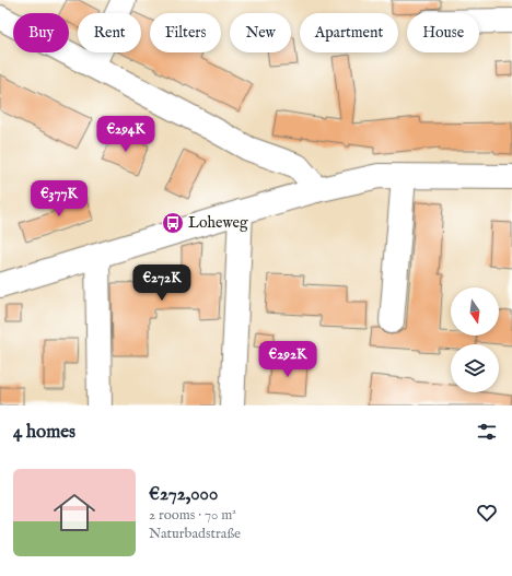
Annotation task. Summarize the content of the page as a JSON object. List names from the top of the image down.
{
  "places": {
    "bus stop": ["Loheweg"]
  },
  "north": "bottom",
  "page": {
    "chip": [
      "Buy",
      "Rent",
      "Filters",
      "New",
      "Apartment",
      "House"
    ],
    "price": [
      "€294K",
      "€377K",
      "€272K",
      "€292K"
    ],
    "heading": "4 homes",
    "list": [
      {
        "name": "€272,000",
        "note": "2 rooms · 70 m² · Naturbadstraße"
      }
    ]
  }
}
